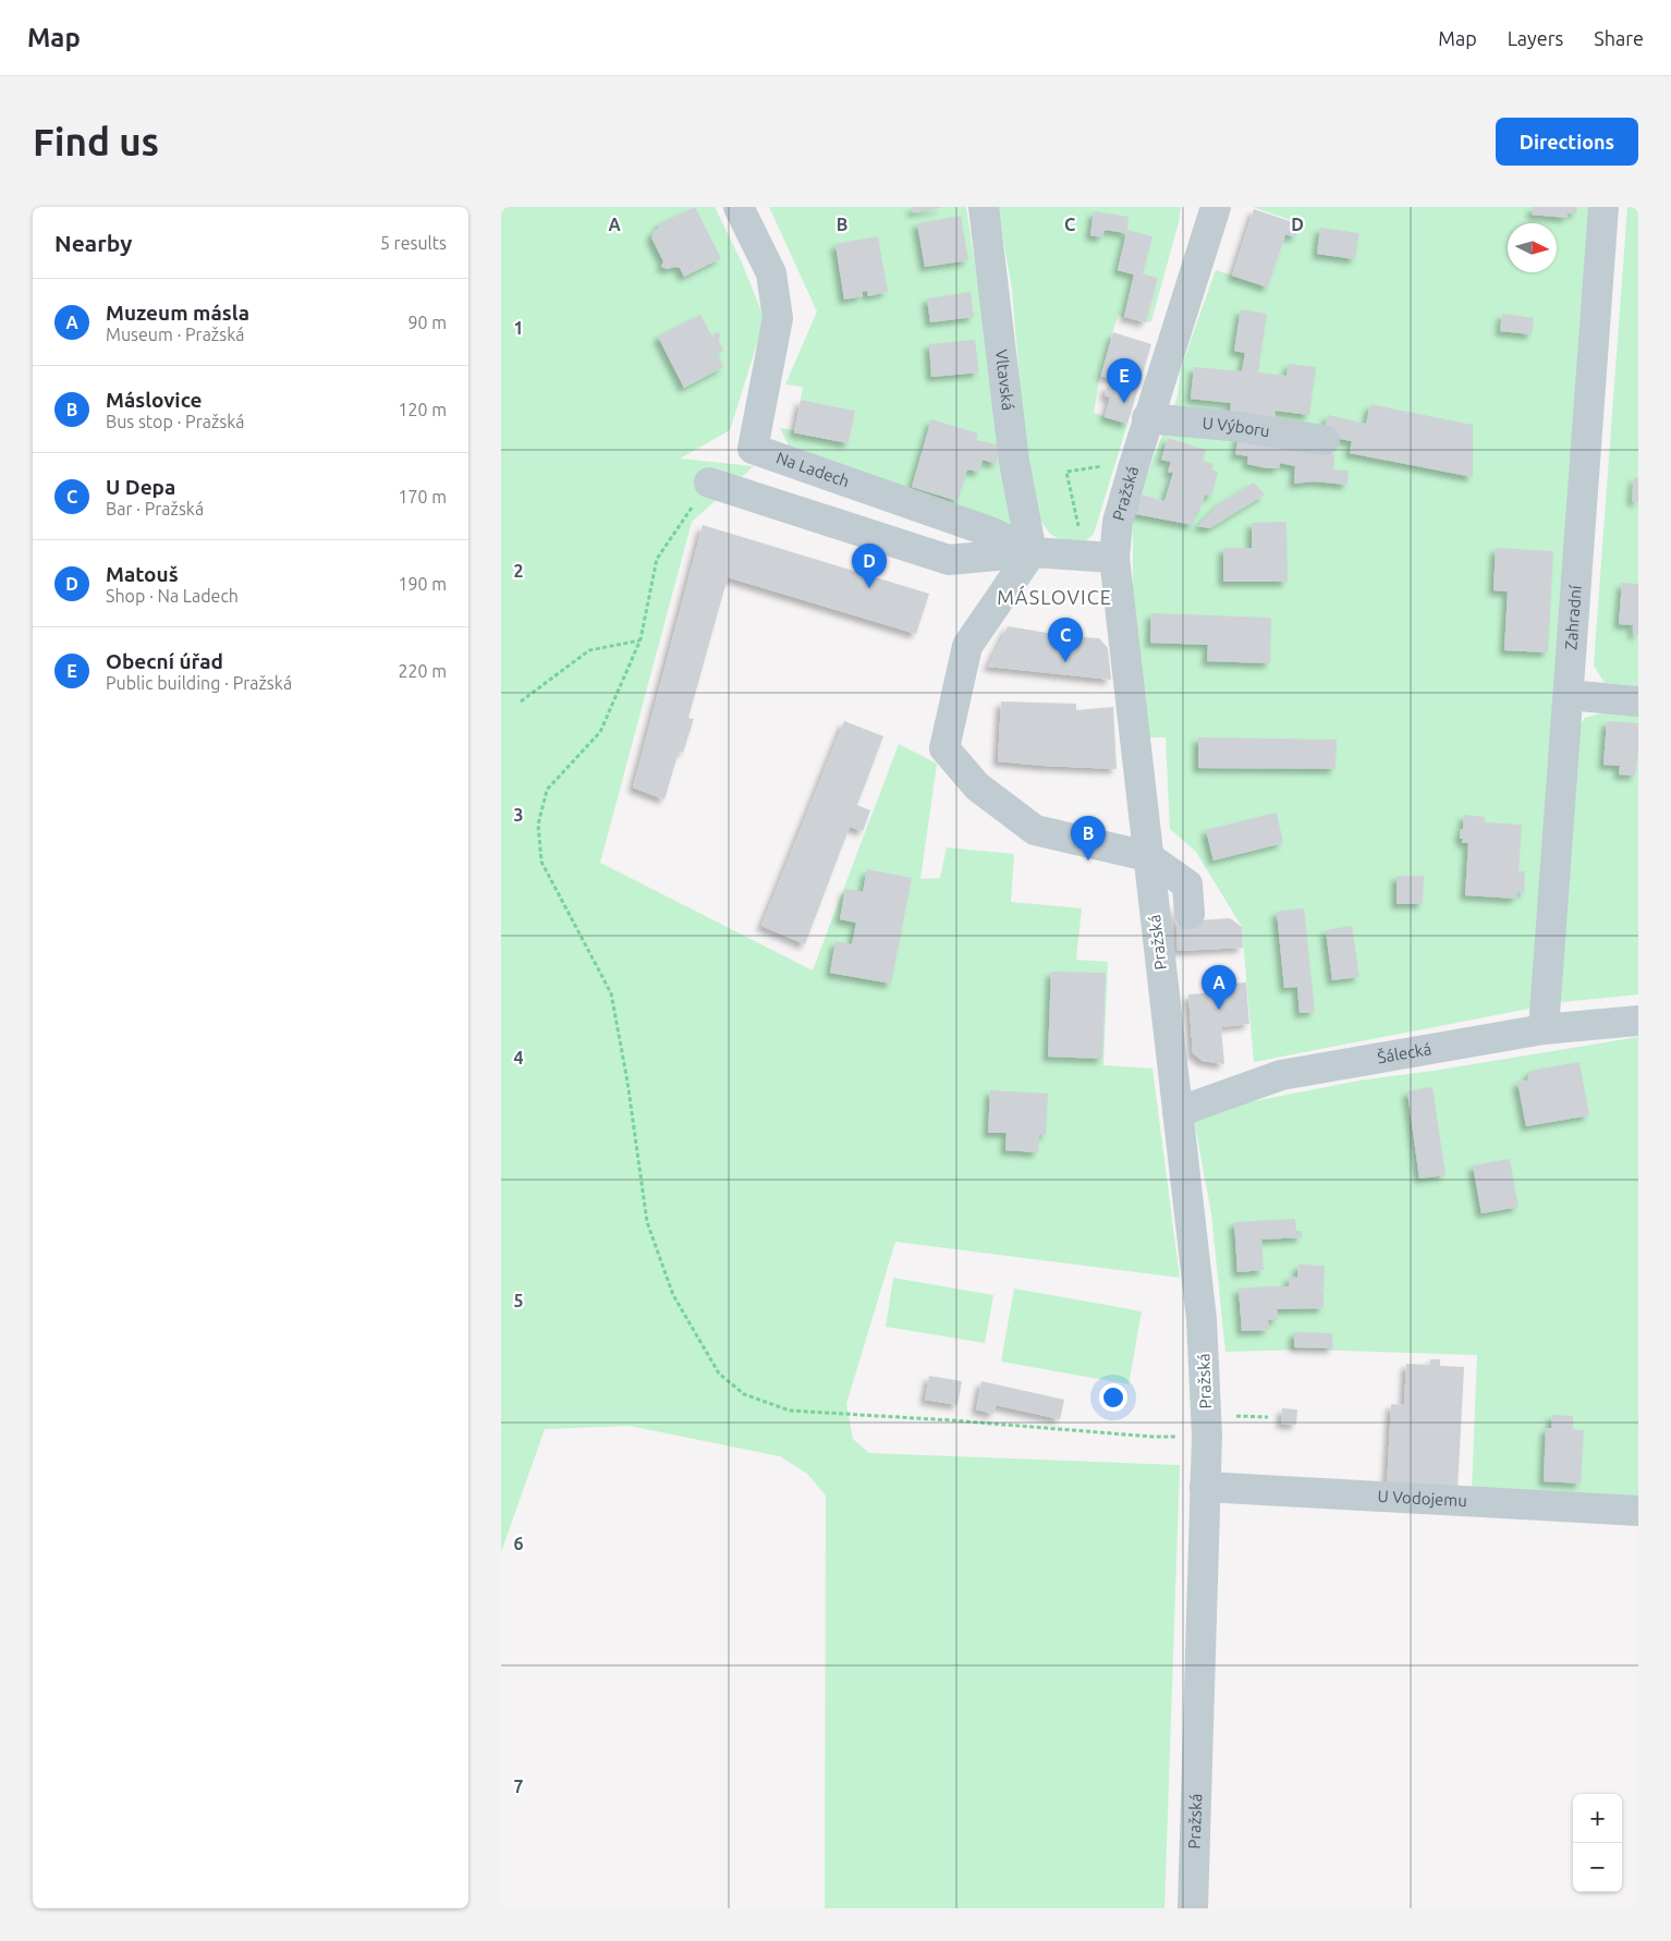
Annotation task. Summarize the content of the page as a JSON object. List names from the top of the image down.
{
  "streets": {
    "street": [
      "Vltavská",
      "U Výboru",
      "Na Ladech",
      "Pražská",
      "Zahradní",
      "Šálecká",
      "U Vodojemu"
    ]
  },
  "crossings": [
    ["Vltavská", "Na Ladech"],
    ["U Výboru", "Pražská"],
    ["Na Ladech", "Pražská"],
    ["Pražská", "Šálecká"],
    ["Pražská", "U Vodojemu"],
    ["Zahradní", "Šálecká"]
  ],
  "districts": ["MÁSLOVICE"],
  "north": "right",
  "page": {
    "header": "Map",
    "nav": ["Map", "Layers", "Share"],
    "buttons": "Directions",
    "title": "Find us",
    "heading": ["Nearby", "5 results"],
    "list": [
      {
        "mark": "A",
        "name": "Muzeum másla",
        "note": "Museum · Pražská",
        "value": "90 m"
      },
      {
        "mark": "B",
        "name": "Máslovice",
        "note": "Bus stop · Pražská",
        "value": "120 m"
      },
      {
        "mark": "C",
        "name": "U Depa",
        "note": "Bar · Pražská",
        "value": "170 m"
      },
      {
        "mark": "D",
        "name": "Matouš",
        "note": "Shop · Na Ladech",
        "value": "190 m"
      },
      {
        "mark": "E",
        "name": "Obecní úřad",
        "note": "Public building · Pražská",
        "value": "220 m"
      }
    ],
    "pins": [
      "E",
      "D",
      "C",
      "B",
      "A"
    ],
    "map_buttons": ["+", "−"]
  },
  "grid": {
    "columns": [
      "A",
      "B",
      "C",
      "D"
    ],
    "rows": [
      "1",
      "2",
      "3",
      "4",
      "5",
      "6",
      "7"
    ]
  }
}
